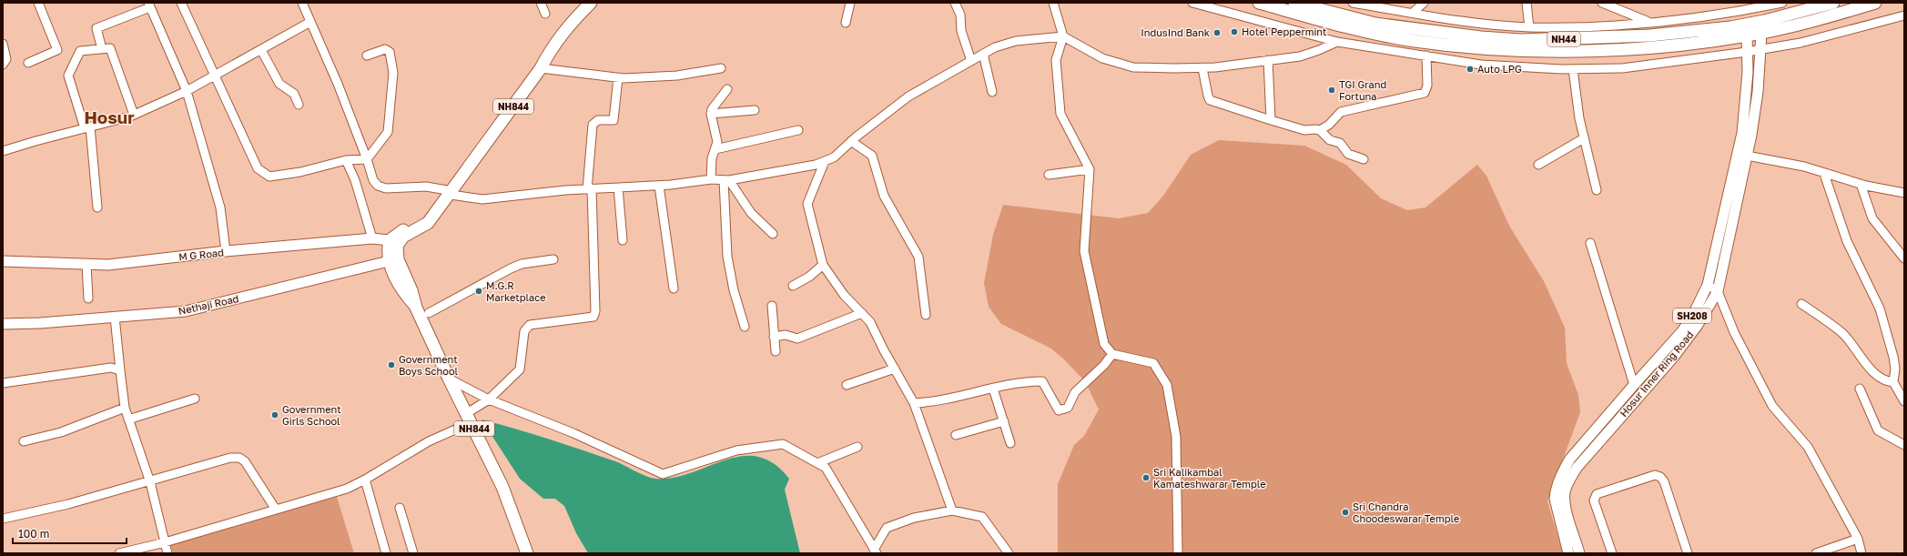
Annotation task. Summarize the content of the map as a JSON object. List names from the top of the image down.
{
  "streets": {
    "highway": ["NH44", "NH844"],
    "main road": [
      "M G Road",
      "Nethaji Road",
      "SH208",
      "Hosur Inner Ring Road"
    ]
  },
  "crossings": [
    ["NH44", "Hosur Inner Ring Road"],
    ["NH844", "M G Road"],
    ["NH844", "Nethaji Road"]
  ],
  "districts": ["Hosur"],
  "places": [
    "Hotel Peppermint",
    "IndusInd Bank",
    "Auto LPG",
    "TGI Grand Fortuna",
    "M.G.R Marketplace",
    "Government Boys School",
    "Government Girls School",
    "Sri Kalikambal Kamateshwarar Temple",
    "Sri Chandra Choodeswarar Temple"
  ],
  "scale_bar": "100 m"
}
